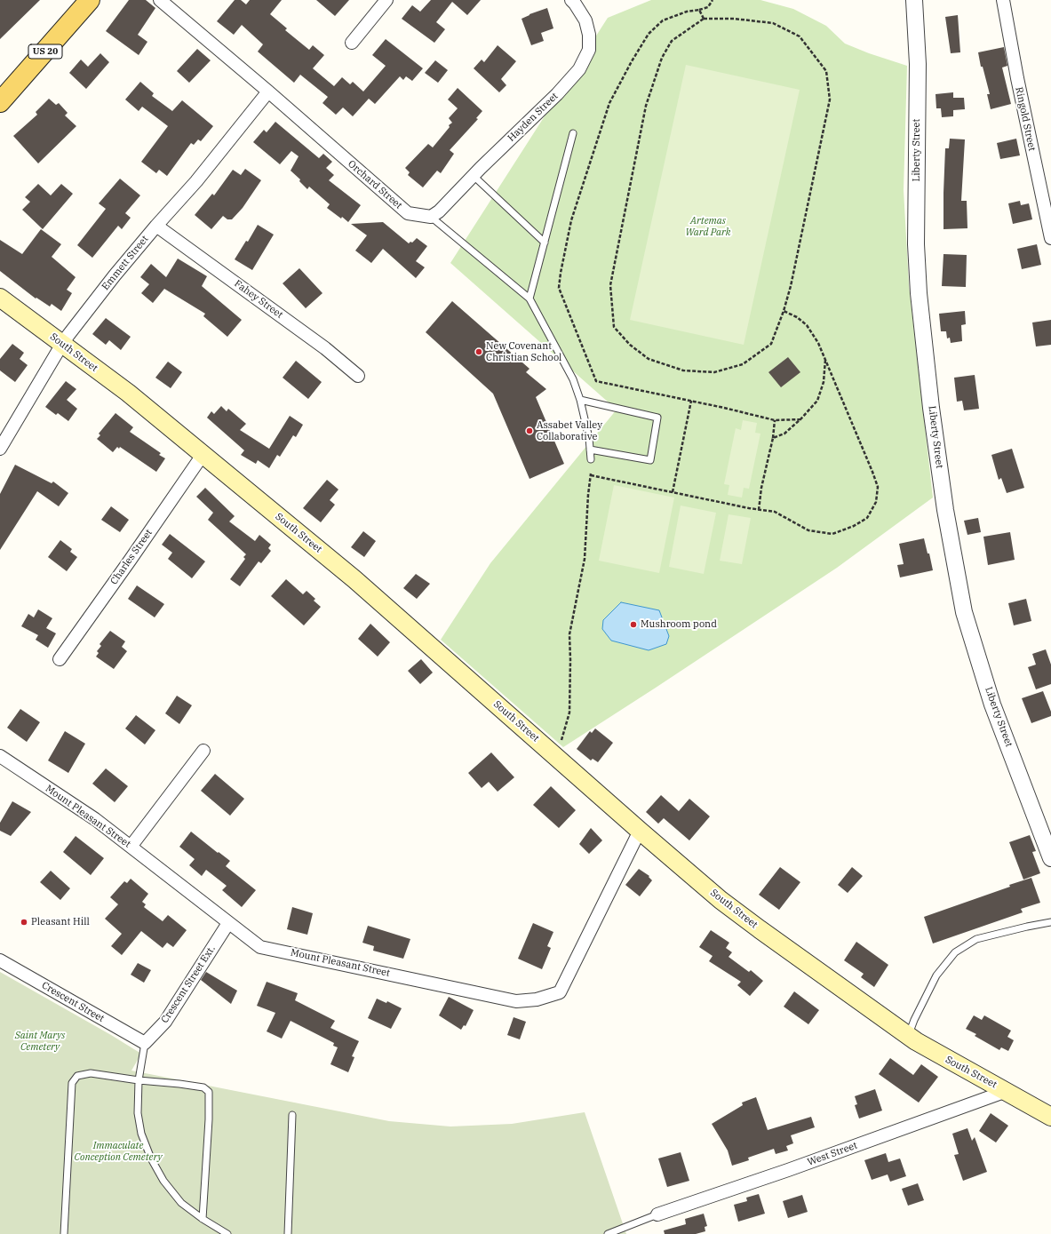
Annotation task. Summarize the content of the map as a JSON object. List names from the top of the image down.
{
  "streets": {
    "main road": ["US 20", "South Street"],
    "street": [
      "Hayden Street",
      "Ringold Street",
      "Liberty Street",
      "Orchard Street",
      "Emmett Street",
      "Fahey Street",
      "Charles Street",
      "Mount Pleasant Street",
      "Crescent Street Ext.",
      "Crescent Street",
      "West Street"
    ]
  },
  "crossings": [
    ["Hayden Street", "Orchard Street"],
    ["Orchard Street", "Emmett Street"],
    ["Emmett Street", "Fahey Street"],
    ["Emmett Street", "South Street"],
    ["South Street", "Charles Street"],
    ["South Street", "Mount Pleasant Street"],
    ["South Street", "West Street"],
    ["Mount Pleasant Street", "Crescent Street Ext."],
    ["Crescent Street Ext.", "Crescent Street"]
  ],
  "parks": ["Artemas Ward Park", "Saint Marys Cemetery", "Immaculate Conception Cemetery"],
  "places": [
    "New Covenant Christian School",
    "Assabet Valley Collaborative",
    "Mushroom pond",
    "Pleasant Hill"
  ]
}
